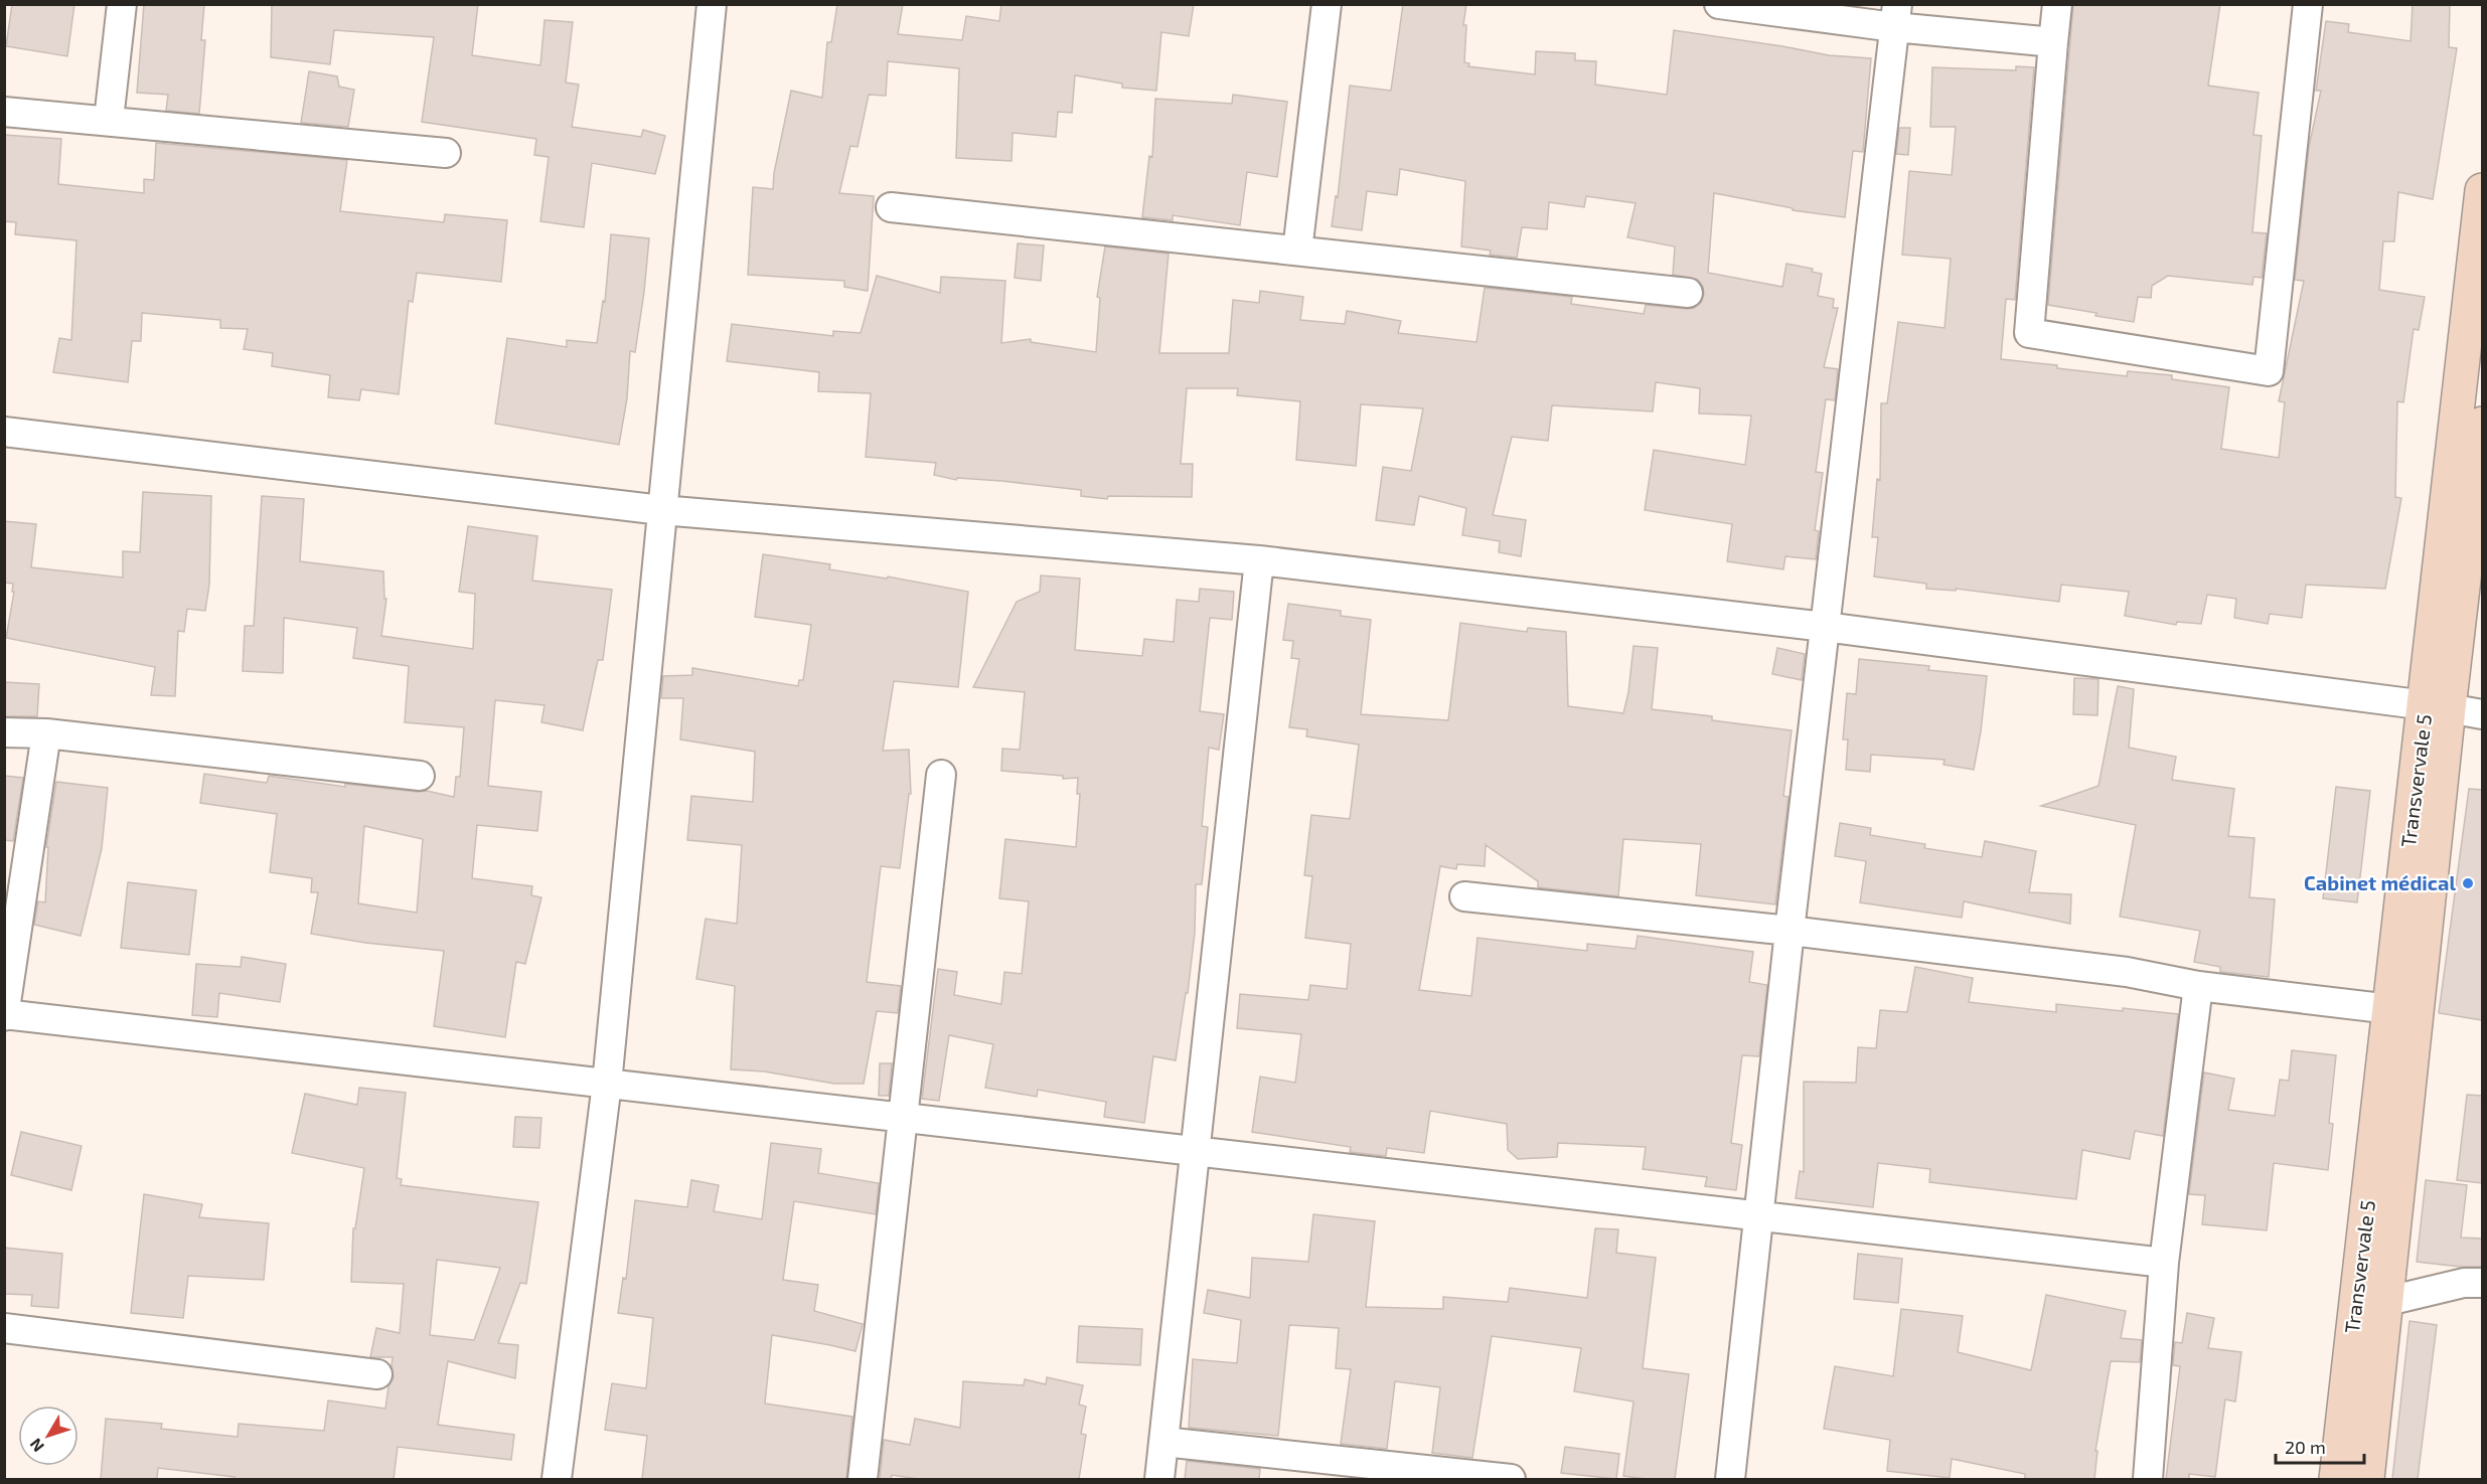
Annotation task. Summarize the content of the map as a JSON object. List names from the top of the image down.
{
  "streets": {
    "main road": ["Transvervale 5"]
  },
  "places": ["Cabinet médical"],
  "scale_bar": "20 m",
  "north": "bottom left"
}
